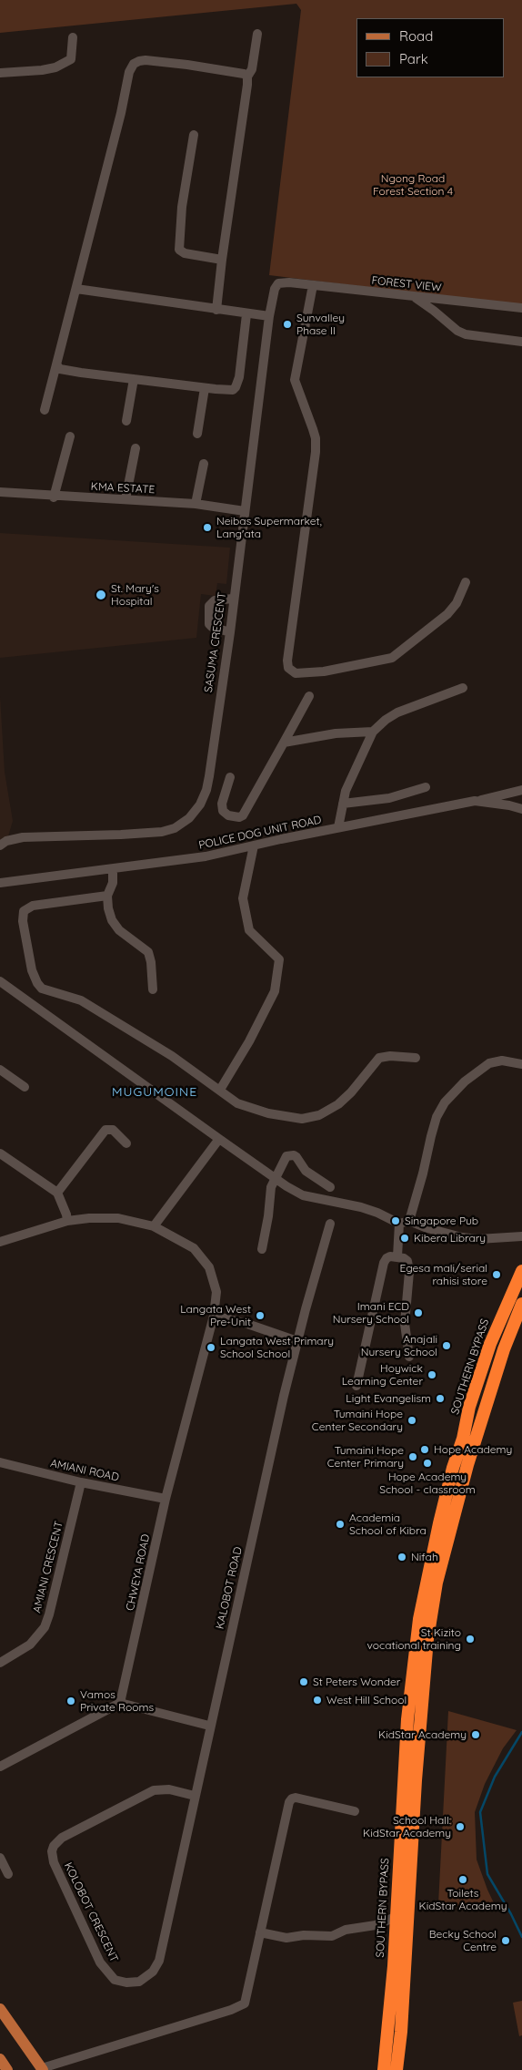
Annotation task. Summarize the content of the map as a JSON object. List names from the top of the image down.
{
  "streets": {
    "highway": ["SOUTHERN BYPASS"],
    "street": [
      "FOREST VIEW",
      "KMA ESTATE",
      "SASUMA CRESCENT",
      "POLICE DOG UNIT ROAD",
      "AMIANI ROAD",
      "AMIANI CRESCENT",
      "CHWEYA ROAD",
      "KALOBOT ROAD",
      "KOLOBOT CRESCENT"
    ]
  },
  "crossings": [
    ["FOREST VIEW", "SASUMA CRESCENT"],
    ["KMA ESTATE", "SASUMA CRESCENT"],
    ["AMIANI ROAD", "AMIANI CRESCENT"],
    ["AMIANI ROAD", "CHWEYA ROAD"],
    ["KALOBOT ROAD", "KOLOBOT CRESCENT"]
  ],
  "districts": ["MUGUMOINE"],
  "parks": ["Ngong Road Forest Section 4"],
  "places": [
    "Sunvalley Phase II",
    "Neibas Supermarket, Lang'ata",
    "St. Mary's Hospital",
    "Singapore Pub",
    "Kibera Library",
    "Egesa mali/serial rahisi store",
    "Imani ECD Nursery School",
    "Langata West Pre-Unit",
    "Anajali Nursery School",
    "Langata West Primary School School",
    "Hoywick Learning Center",
    "Light Evangelism",
    "Tumaini Hope Center Secondary",
    "Hope Academy",
    "Tumaini Hope Center Primary",
    "Hope Academy School - classroom",
    "Academia School of Kibra",
    "Nifah",
    "St Kizito vocational training",
    "St Peters Wonder",
    "West Hill School",
    "Vamos Private Rooms",
    "KidStar Academy",
    "School Hall: KidStar Academy",
    "Toilets KidStar Academy",
    "Becky School Centre"
  ],
  "legend": ["Road", "Park"]
}
